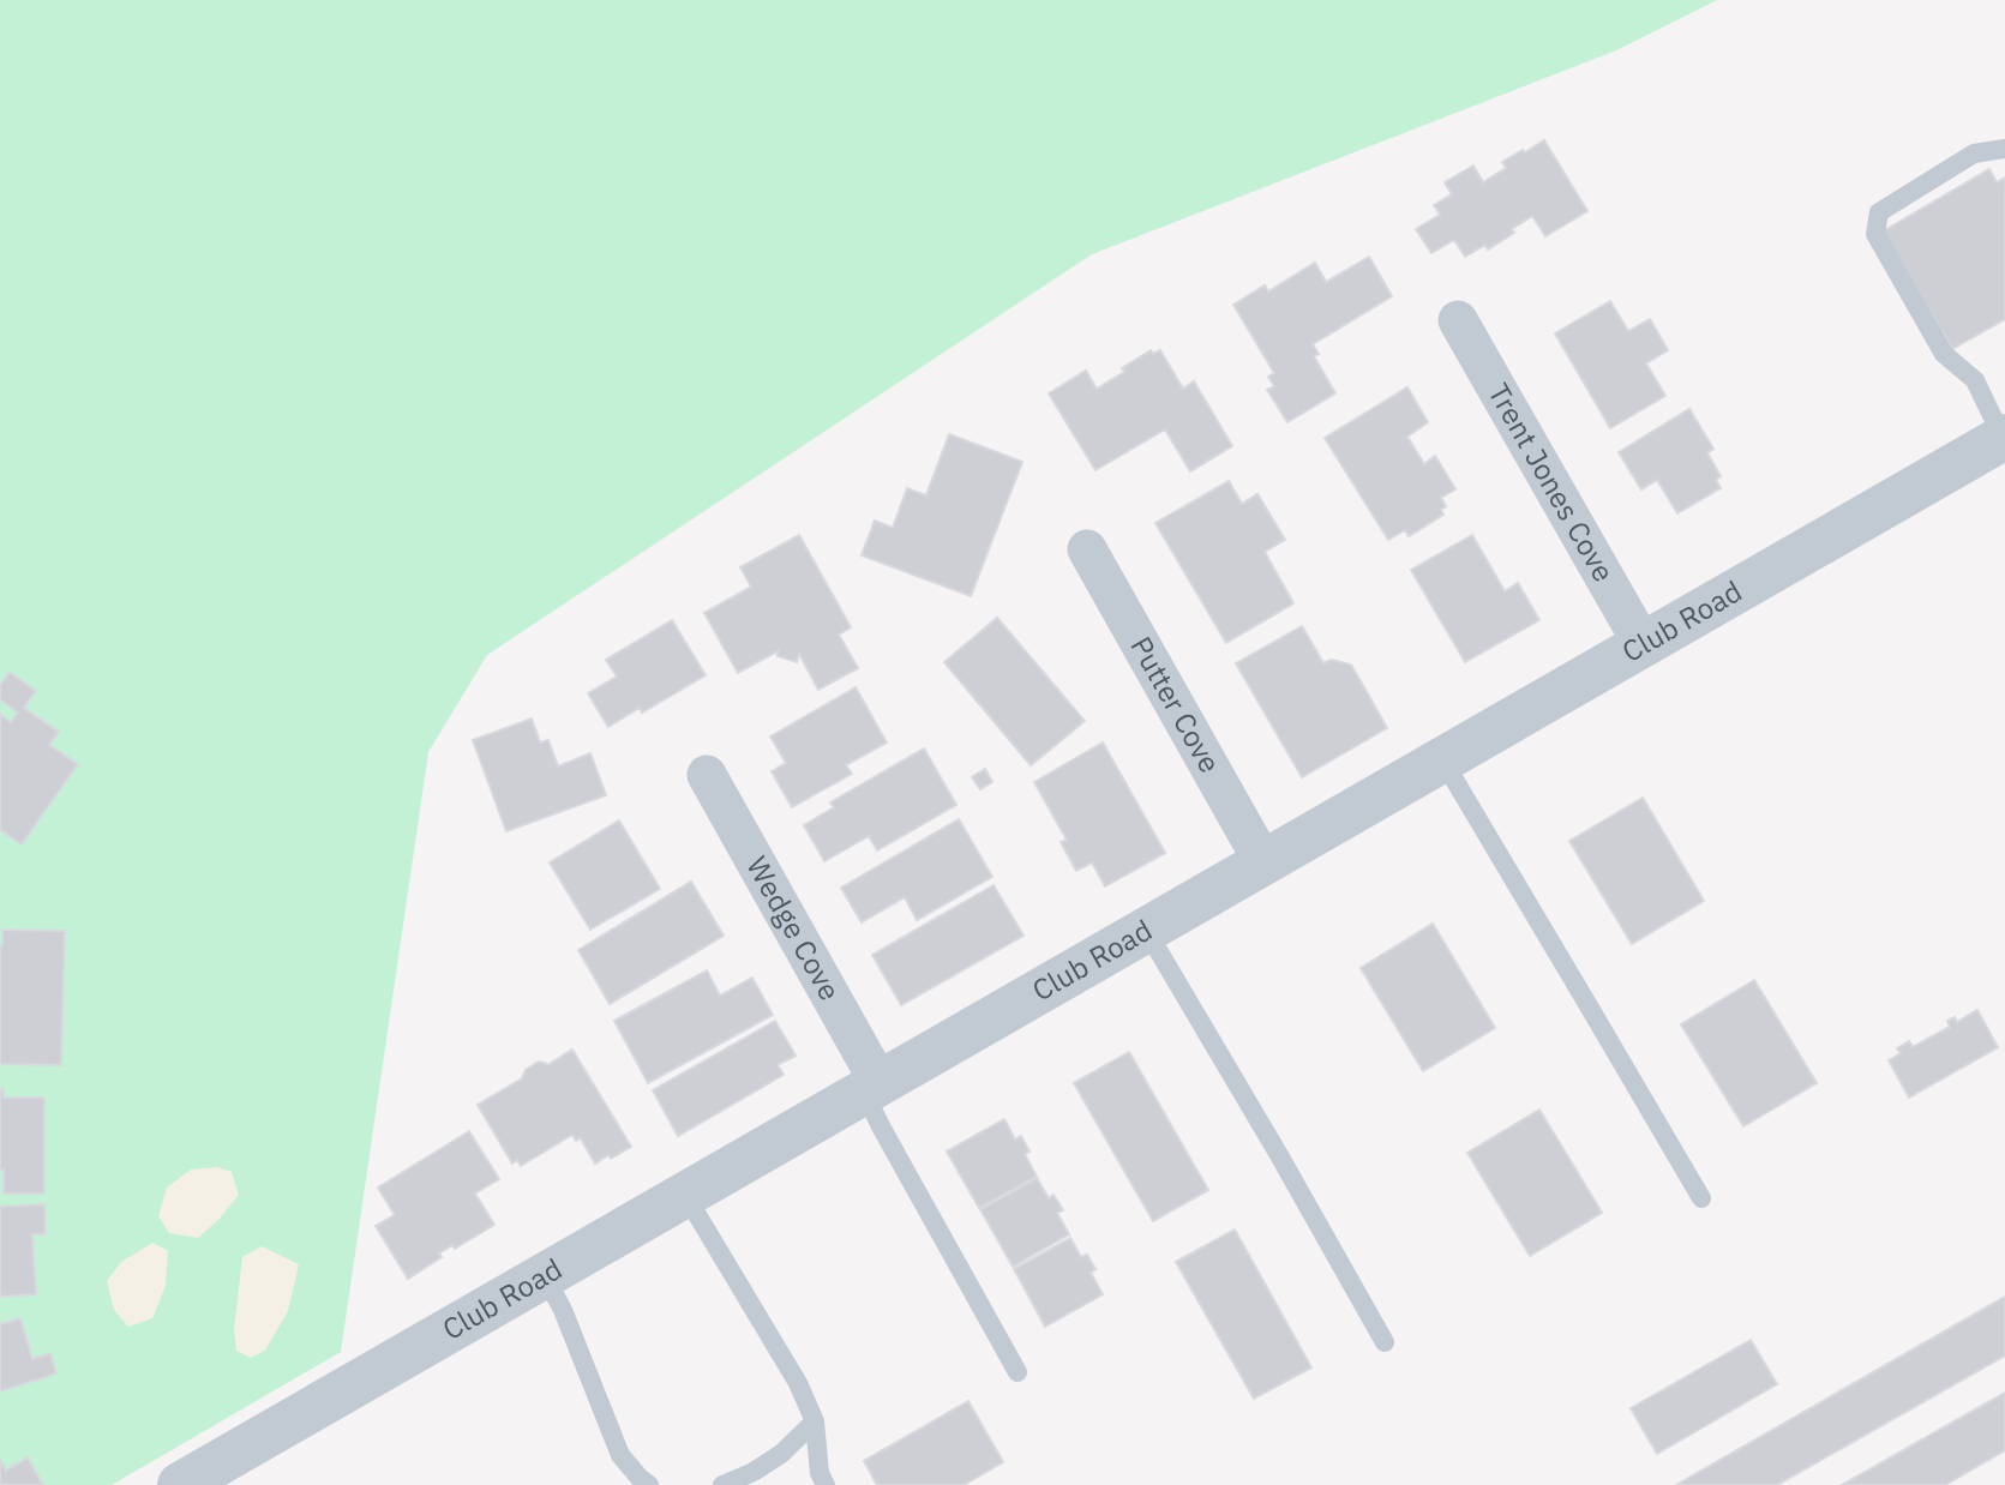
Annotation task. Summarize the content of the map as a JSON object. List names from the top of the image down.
{
  "streets": {
    "street": [
      "Trent Jones Cove",
      "Club Road",
      "Putter Cove",
      "Wedge Cove"
    ]
  },
  "crossings": [
    ["Trent Jones Cove", "Club Road"],
    ["Club Road", "Putter Cove"],
    ["Club Road", "Wedge Cove"]
  ]
}
